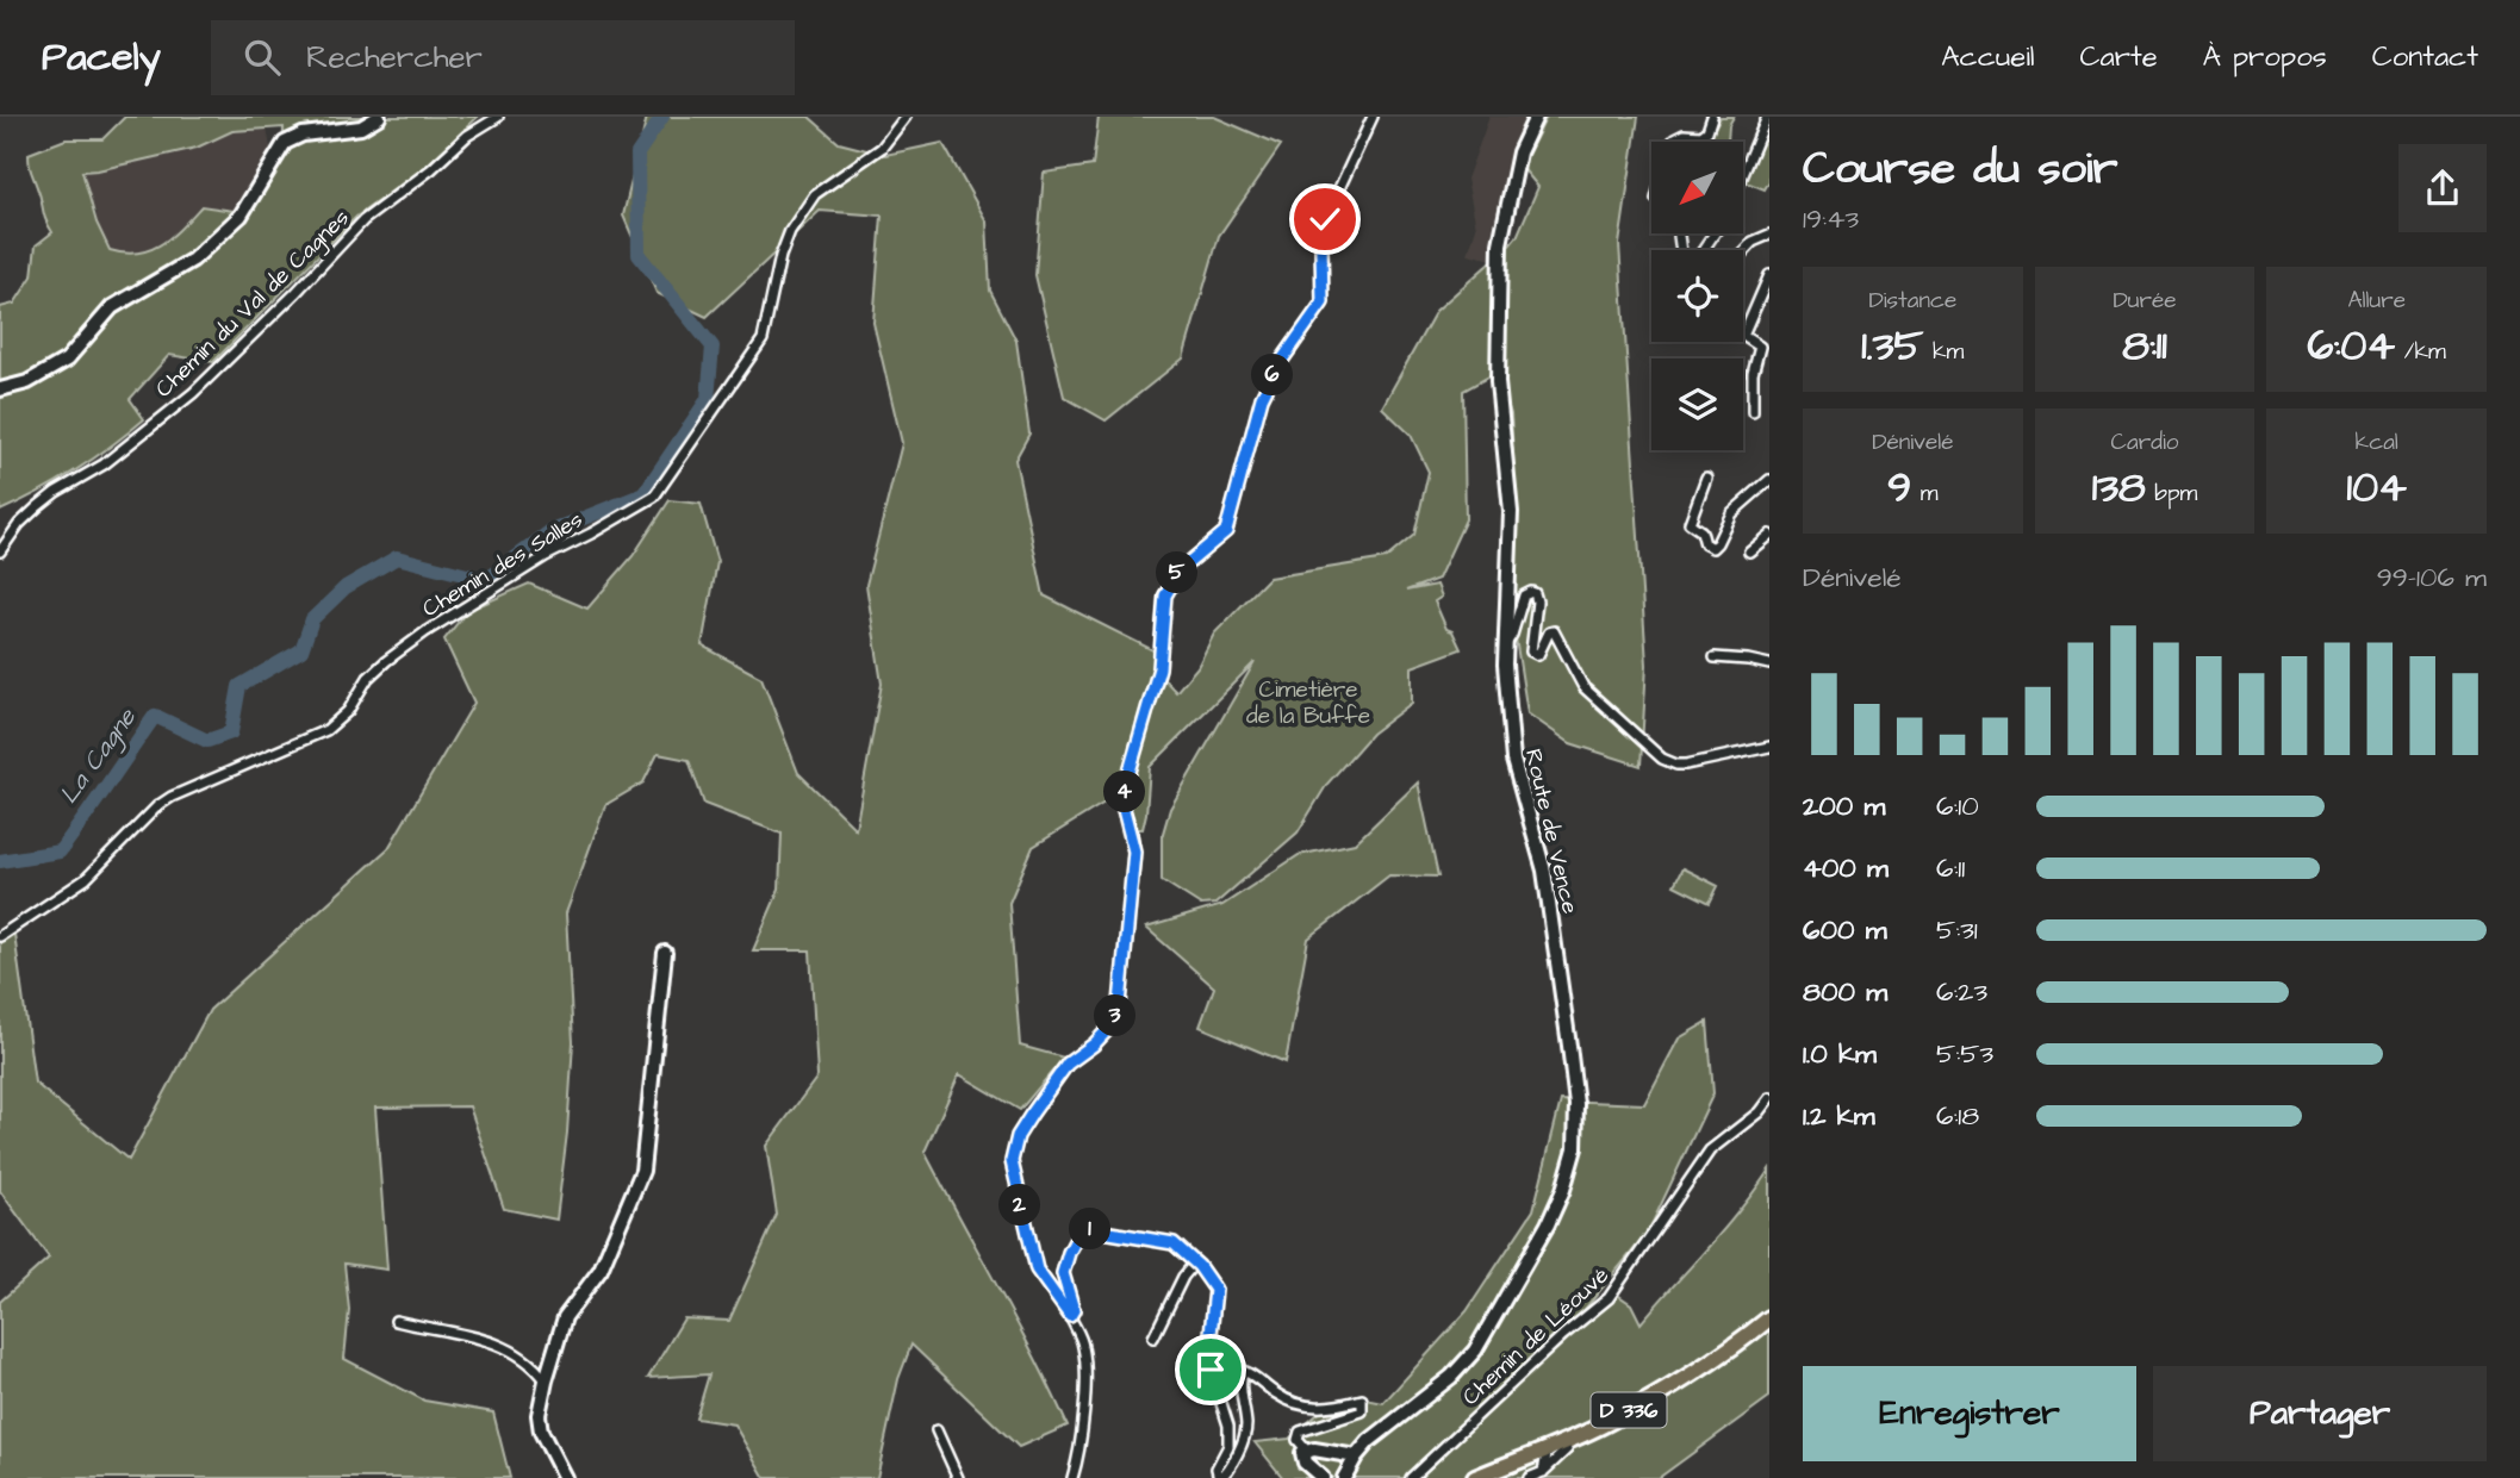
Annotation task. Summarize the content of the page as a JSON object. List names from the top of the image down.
{
  "streets": {
    "main road": ["Route de Vence", "D 336"],
    "street": ["Chemin du Val de Cagnes", "Chemin des Salles", "Chemin de Léouvé"]
  },
  "water": ["La Cagne"],
  "parks": ["Cimetière de la Buffe"],
  "north": "bottom left",
  "page": {
    "header": "Pacely",
    "search": "Rechercher",
    "nav": [
      "Accueil",
      "Carte",
      "À propos",
      "Contact"
    ],
    "heading": ["Course du soir", "19:43"],
    "stats": [
      ["Distance", "1.35 km"],
      ["Durée", "8:11"],
      ["Allure", "6:04 /km"],
      ["Dénivelé", "9 m"],
      ["Cardio", "138 bpm"],
      ["kcal", "104"]
    ],
    "pins": [
      "6",
      "5",
      "4",
      "3",
      "2",
      "1"
    ],
    "chart": ["Dénivelé", "99–106 m"],
    "list": [
      {
        "name": "200 m",
        "note": "6:10"
      },
      {
        "name": "400 m",
        "note": "6:11"
      },
      {
        "name": "600 m",
        "note": "5:31"
      },
      {
        "name": "800 m",
        "note": "6:23"
      },
      {
        "name": "1.0 km",
        "note": "5:53"
      },
      {
        "name": "1.2 km",
        "note": "6:18"
      }
    ],
    "buttons": ["Enregistrer", "Partager"]
  }
}
